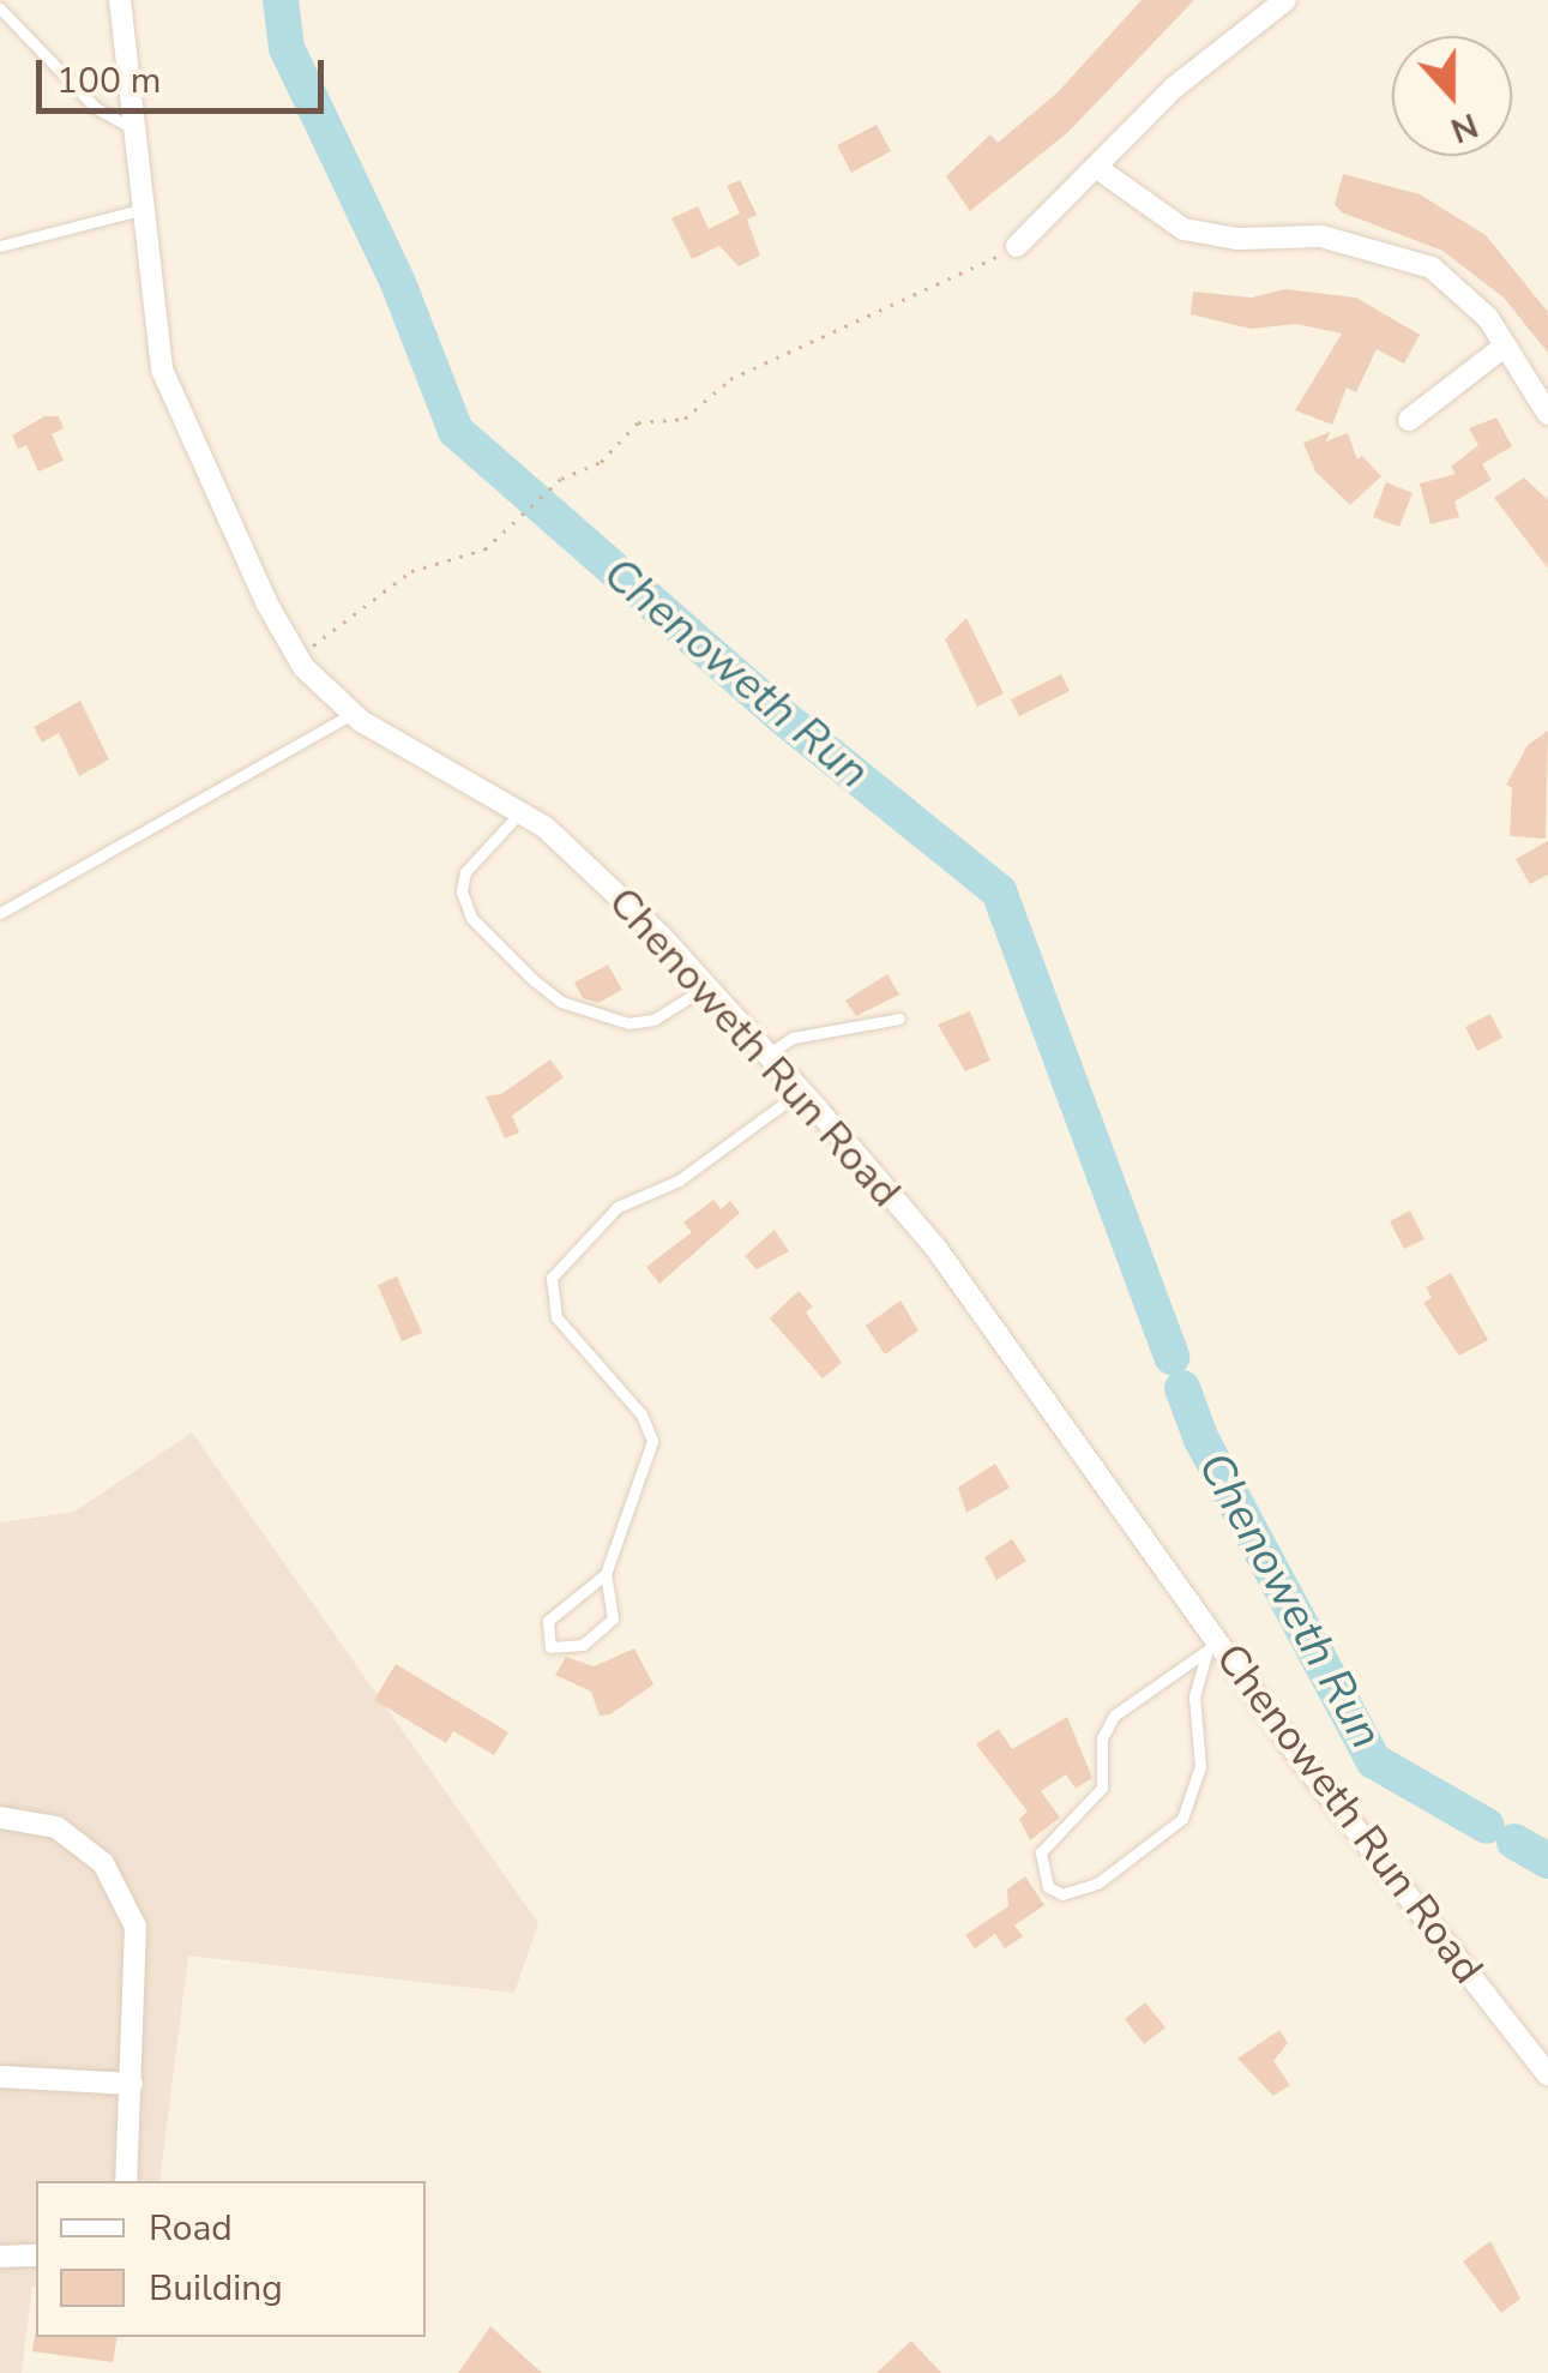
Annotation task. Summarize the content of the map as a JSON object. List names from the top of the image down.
{
  "streets": {
    "street": ["Chenoweth Run Road"]
  },
  "water": ["Chenoweth Run"],
  "legend": ["Road", "Building"],
  "scale_bar": "100 m",
  "north": "bottom"
}
